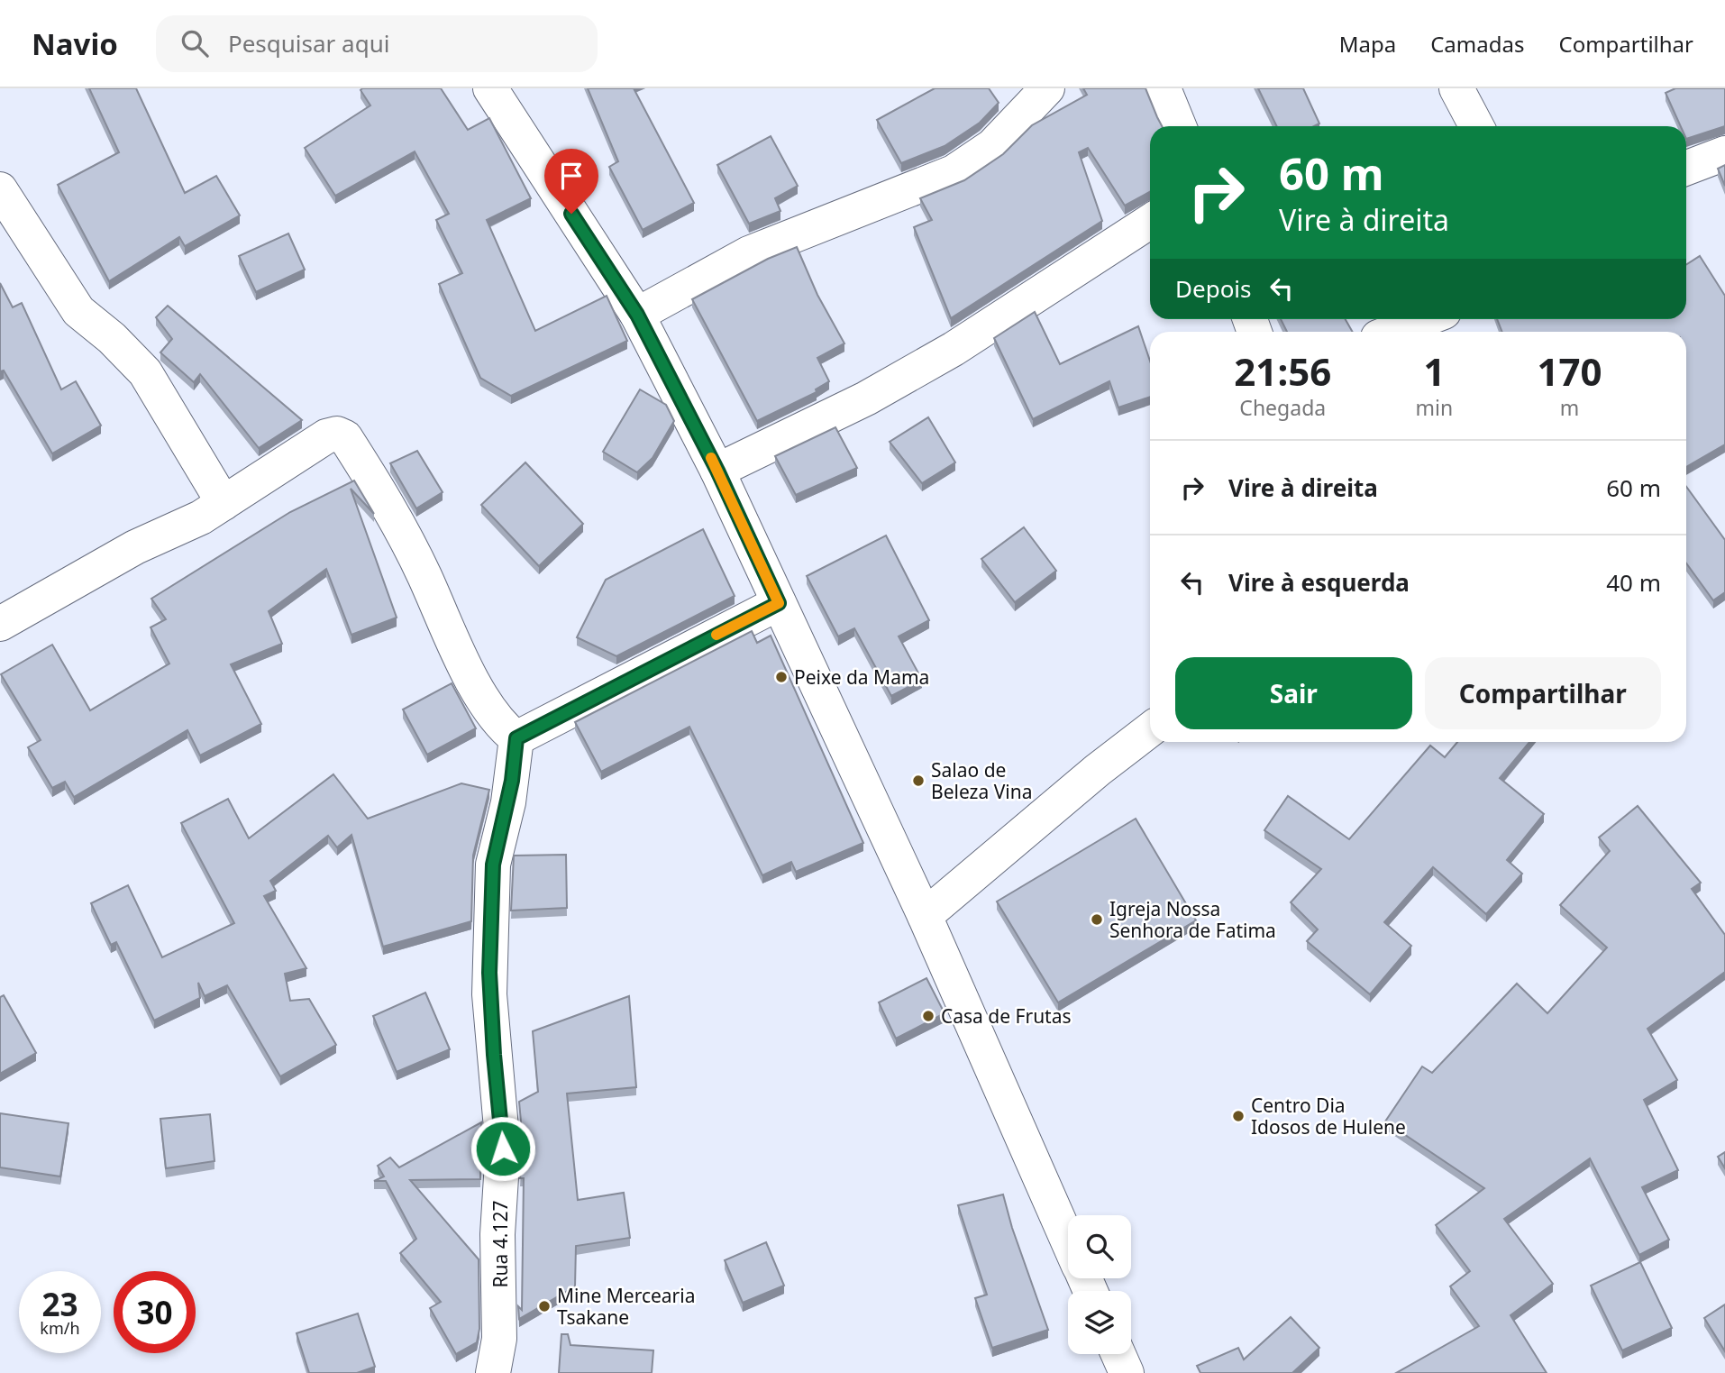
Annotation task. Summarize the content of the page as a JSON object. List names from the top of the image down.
{
  "streets": {
    "street": ["Rua 4.127"]
  },
  "places": [
    "Peixe da Mama",
    "Salao de Beleza Vina",
    "Igreja Nossa Senhora de Fatima",
    "Casa de Frutas",
    "Centro Dia Idosos de Hulene",
    "Mine Mercearia Tsakane"
  ],
  "page": {
    "header": "Navio",
    "search": "Pesquisar aqui",
    "nav": ["Mapa", "Camadas", "Compartilhar"],
    "turn": ["60 m", "Vire à direita"],
    "then": "Depois",
    "eta": [
      "21:56",
      "Chegada",
      "1",
      "min",
      "170",
      "m"
    ],
    "list": [
      {
        "name": "Vire à direita",
        "value": "60 m"
      },
      {
        "name": "Vire à esquerda",
        "value": "40 m"
      }
    ],
    "buttons": ["Sair", "Compartilhar"],
    "speed": "23 km/h",
    "limit": "30"
  }
}
